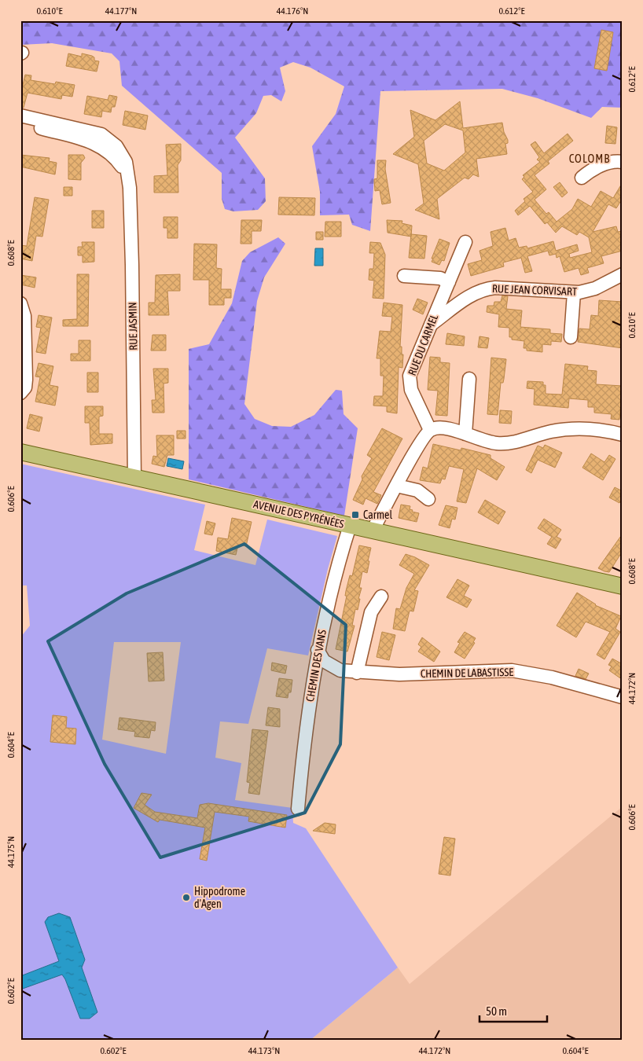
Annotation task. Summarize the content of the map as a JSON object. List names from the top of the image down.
{
  "streets": {
    "main road": ["AVENUE DES PYRÉNÉES"],
    "street": [
      "RUE JEAN CORVISART",
      "RUE JASMIN",
      "RUE DU CARMEL",
      "CHEMIN DES VANS",
      "CHEMIN DE LABASTISSE"
    ]
  },
  "crossings": [
    ["RUE JEAN CORVISART", "RUE DU CARMEL"],
    ["RUE JASMIN", "AVENUE DES PYRÉNÉES"],
    ["AVENUE DES PYRÉNÉES", "CHEMIN DES VANS"],
    ["CHEMIN DES VANS", "CHEMIN DE LABASTISSE"]
  ],
  "districts": ["COLOMB"],
  "places": {
    "transit": ["Carmel"],
    "other": ["Hippodrome d'Agen"]
  },
  "scale_bar": "50 m",
  "coordinates": [
    "0.610°E",
    "44.177°N",
    "44.176°N",
    "0.612°E",
    "0.608°E",
    "0.606°E",
    "44.172°N",
    "0.604°E",
    "44.175°N",
    "0.602°E",
    "44.173°N"
  ]
}
